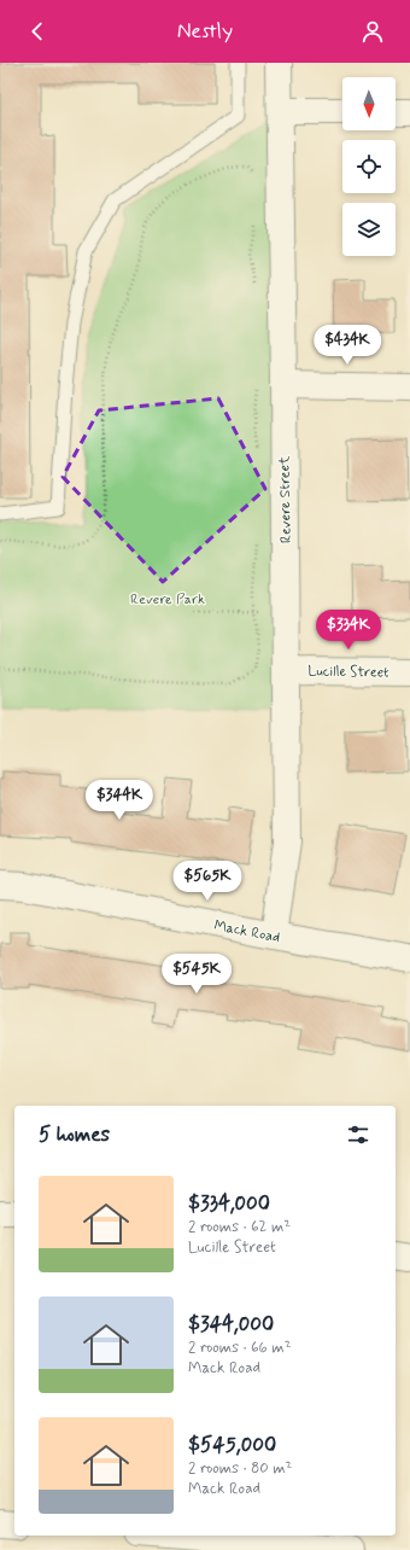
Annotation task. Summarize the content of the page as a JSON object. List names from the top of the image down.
{
  "streets": {
    "street": ["Revere Street", "Lucille Street", "Mack Road"]
  },
  "crossings": [
    ["Revere Street", "Lucille Street"],
    ["Revere Street", "Mack Road"]
  ],
  "parks": ["Revere Park"],
  "north": "bottom",
  "page": {
    "header": "Nestly",
    "price": [
      "$434K",
      "$334K",
      "$344K",
      "$565K",
      "$545K"
    ],
    "heading": "5 homes",
    "list": [
      {
        "name": "$334,000",
        "note": "2 rooms · 62 m² · Lucille Street"
      },
      {
        "name": "$344,000",
        "note": "2 rooms · 66 m² · Mack Road"
      },
      {
        "name": "$545,000",
        "note": "2 rooms · 80 m² · Mack Road"
      }
    ]
  }
}
